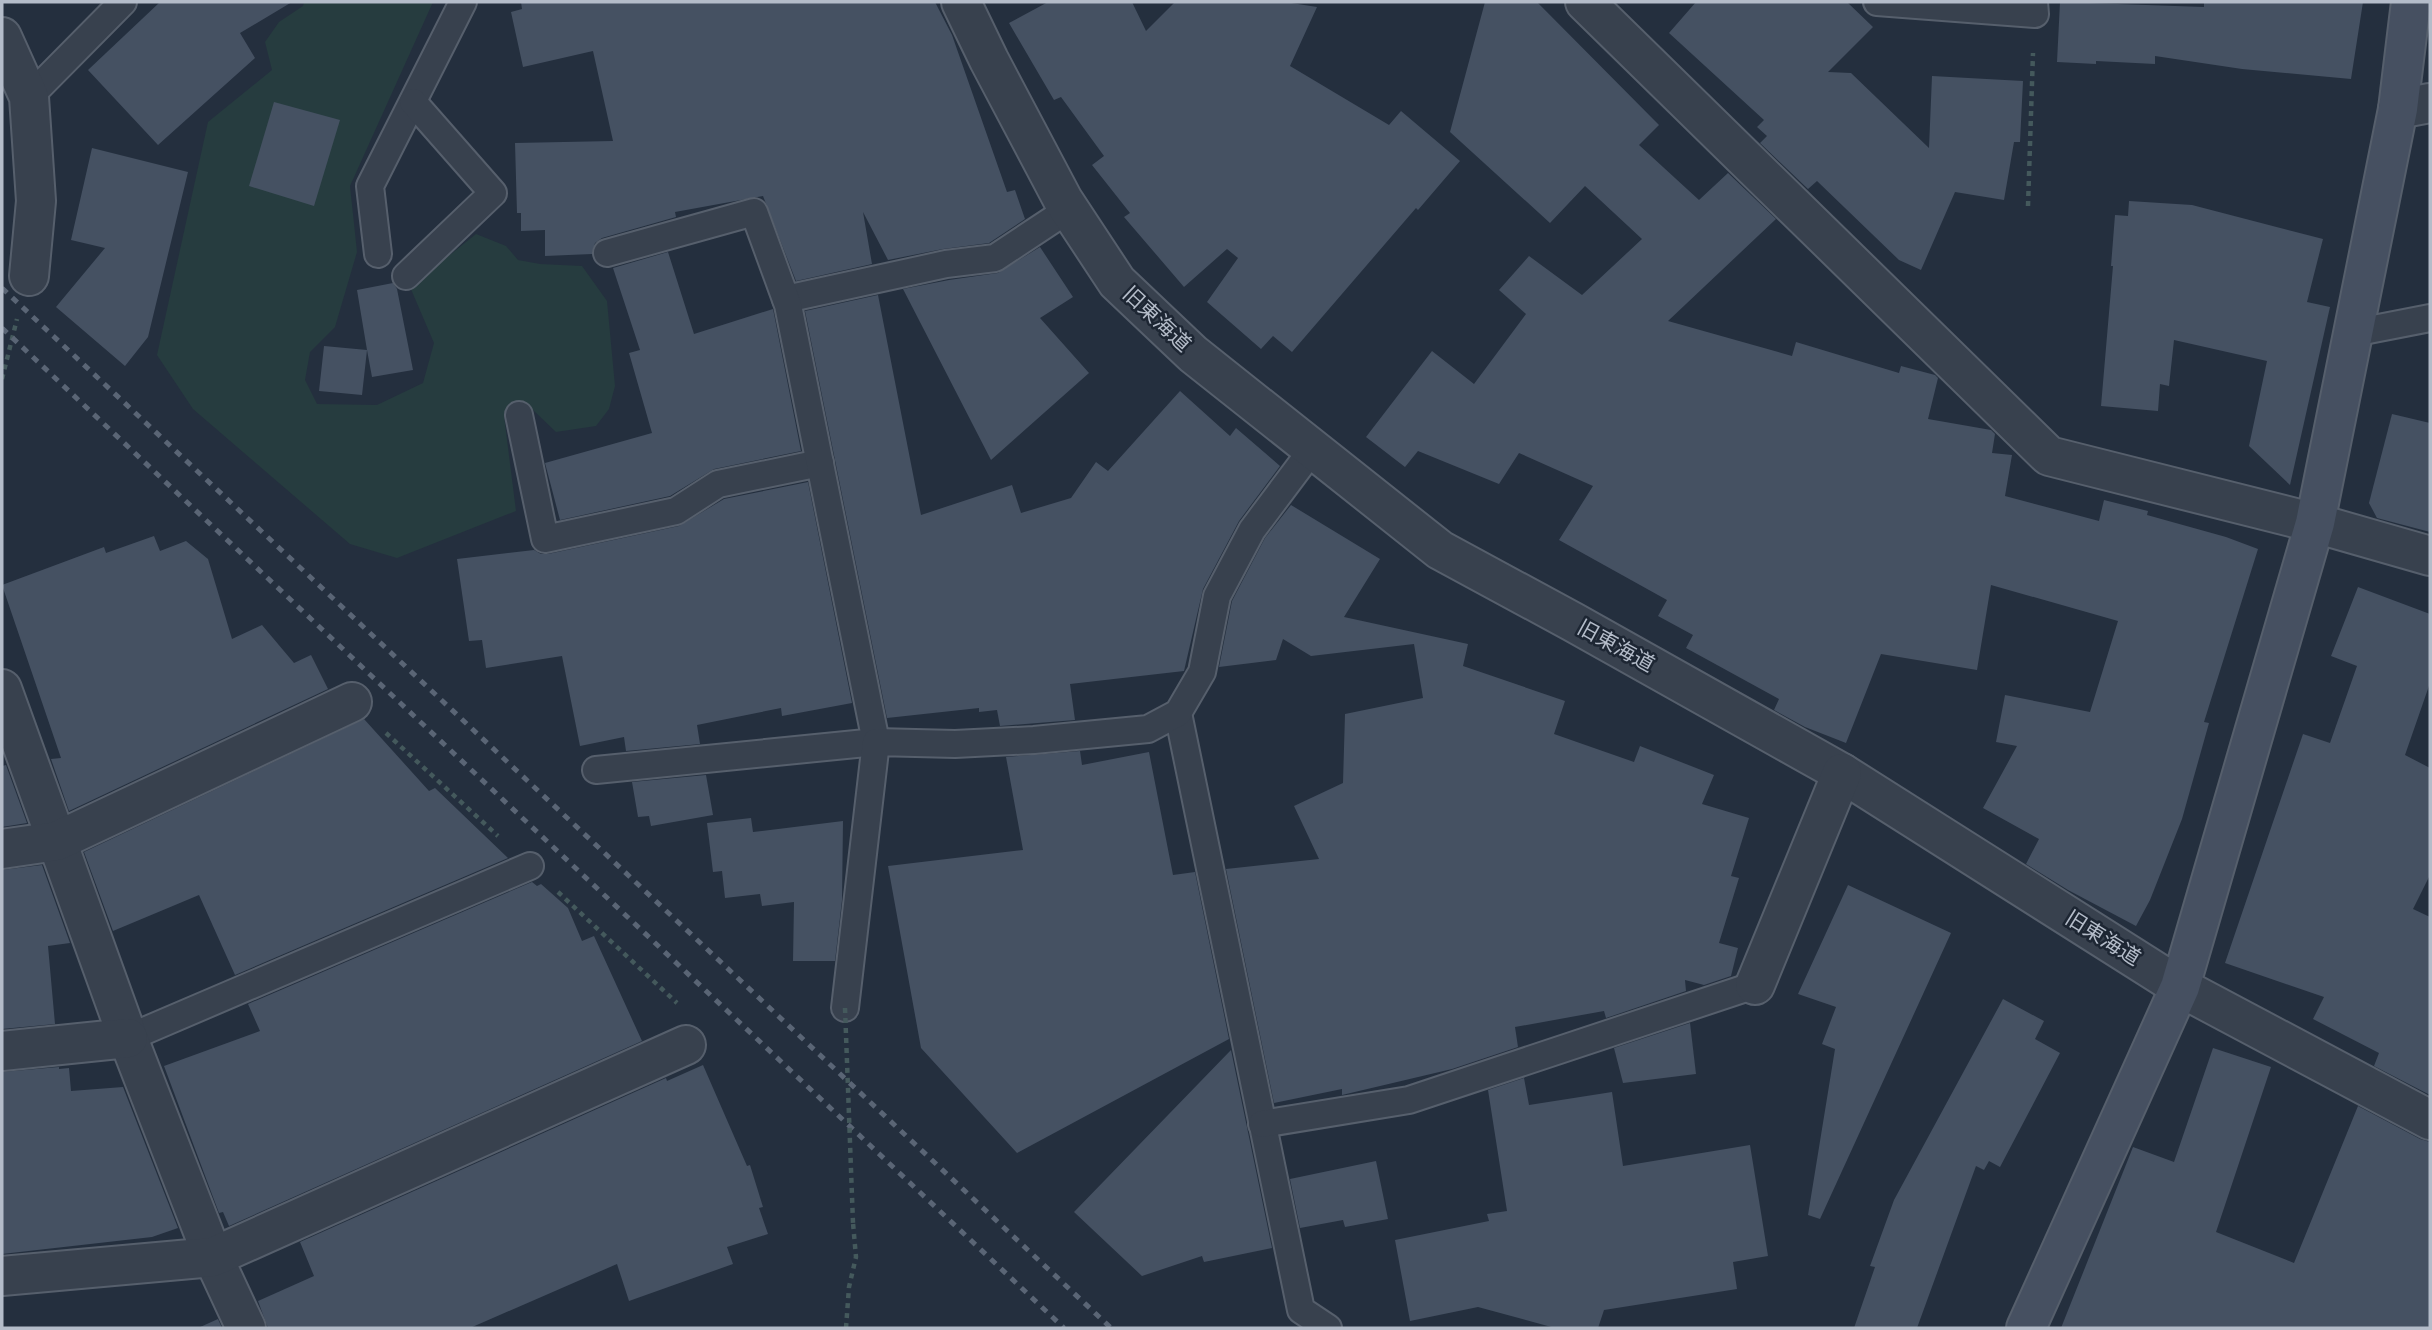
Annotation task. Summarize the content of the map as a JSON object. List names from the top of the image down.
{
  "streets": {
    "street": ["旧東海道"]
  }
}
